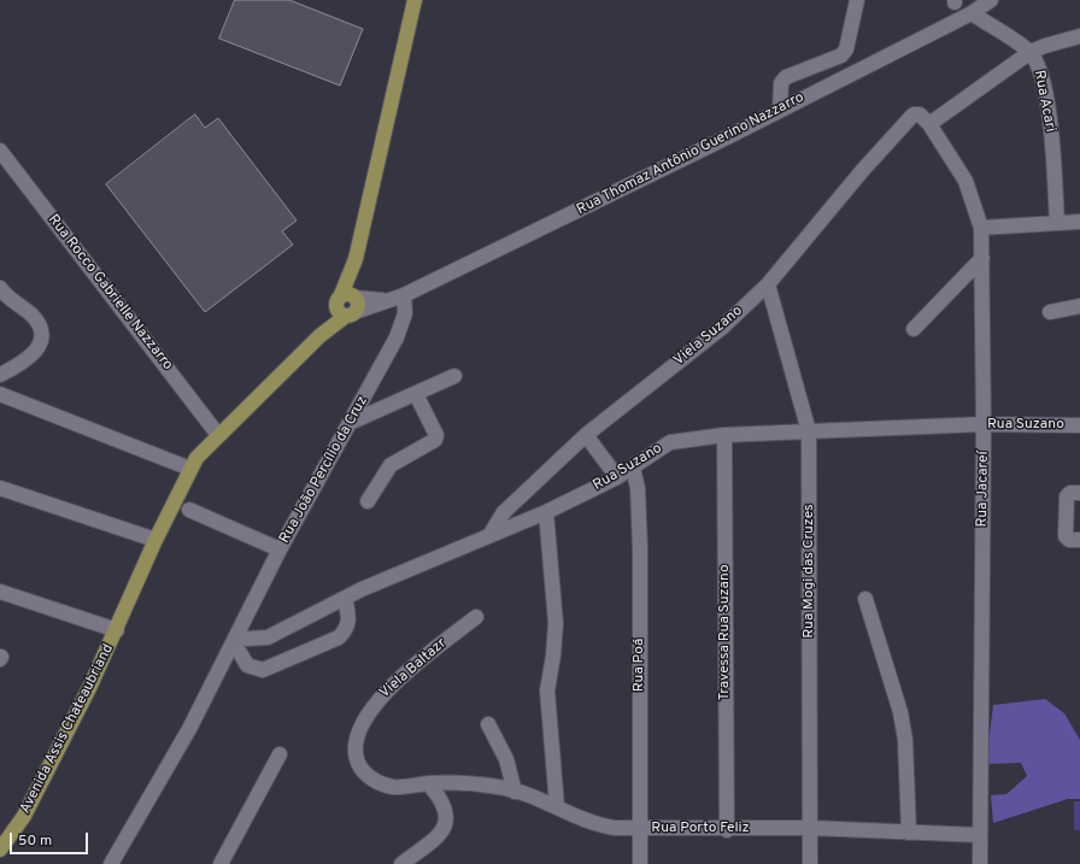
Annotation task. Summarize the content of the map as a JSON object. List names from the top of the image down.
{
  "streets": {
    "main road": ["Avenida Assis Chateaubriand"],
    "street": [
      "Rua Acari",
      "Rua Thomaz Antônio Guerino Nazzarro",
      "Rua Rocco Gabrielle Nazzarro",
      "Viela Suzano",
      "Rua Suzano",
      "Rua João Percílio da Cruz",
      "Rua Jacareí",
      "Rua Mogi das Cruzes",
      "Travessa Rua Suzano",
      "Rua Poá",
      "Viela Baltazr",
      "Rua Porto Feliz"
    ]
  },
  "crossings": [
    ["Rua Acari", "Rua Thomaz Antônio Guerino Nazzarro"],
    ["Rua Thomaz Antônio Guerino Nazzarro", "Rua João Percílio da Cruz"],
    ["Rua Thomaz Antônio Guerino Nazzarro", "Avenida Assis Chateaubriand"],
    ["Rua Rocco Gabrielle Nazzarro", "Avenida Assis Chateaubriand"],
    ["Viela Suzano", "Rua Suzano"],
    ["Viela Suzano", "Rua Jacareí"],
    ["Viela Suzano", "Rua Mogi das Cruzes"],
    ["Rua Suzano", "Rua João Percílio da Cruz"],
    ["Rua Suzano", "Rua Jacareí"],
    ["Rua Suzano", "Rua Mogi das Cruzes"],
    ["Rua Suzano", "Travessa Rua Suzano"],
    ["Rua Suzano", "Rua Poá"],
    ["Rua Jacareí", "Rua Porto Feliz"],
    ["Rua Mogi das Cruzes", "Rua Porto Feliz"],
    ["Travessa Rua Suzano", "Rua Porto Feliz"],
    ["Rua Poá", "Rua Porto Feliz"],
    ["Viela Baltazr", "Rua Porto Feliz"]
  ],
  "scale_bar": "50 m"
}
